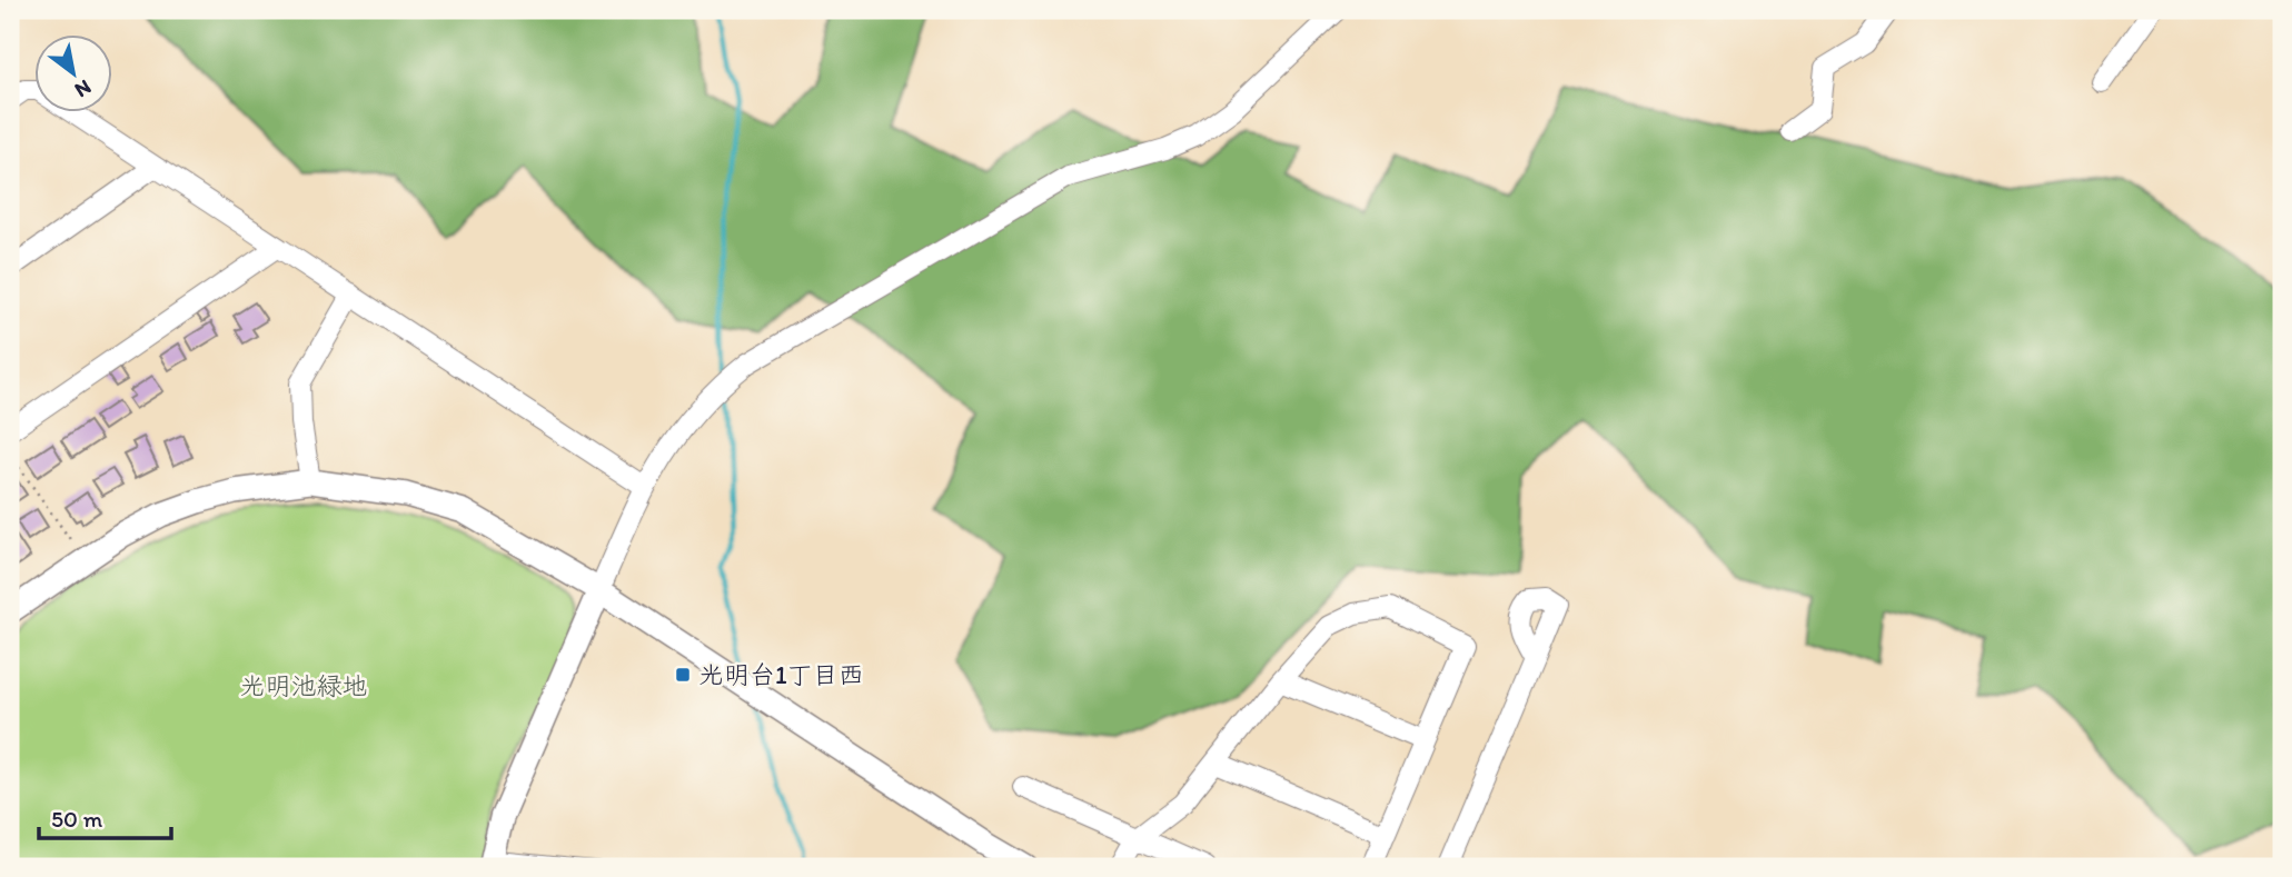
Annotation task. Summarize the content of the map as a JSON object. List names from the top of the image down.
{
  "parks": ["光明池緑地"],
  "places": {
    "transit": ["光明台1丁目西"]
  },
  "scale_bar": "50 m",
  "north": "bottom right"
}
